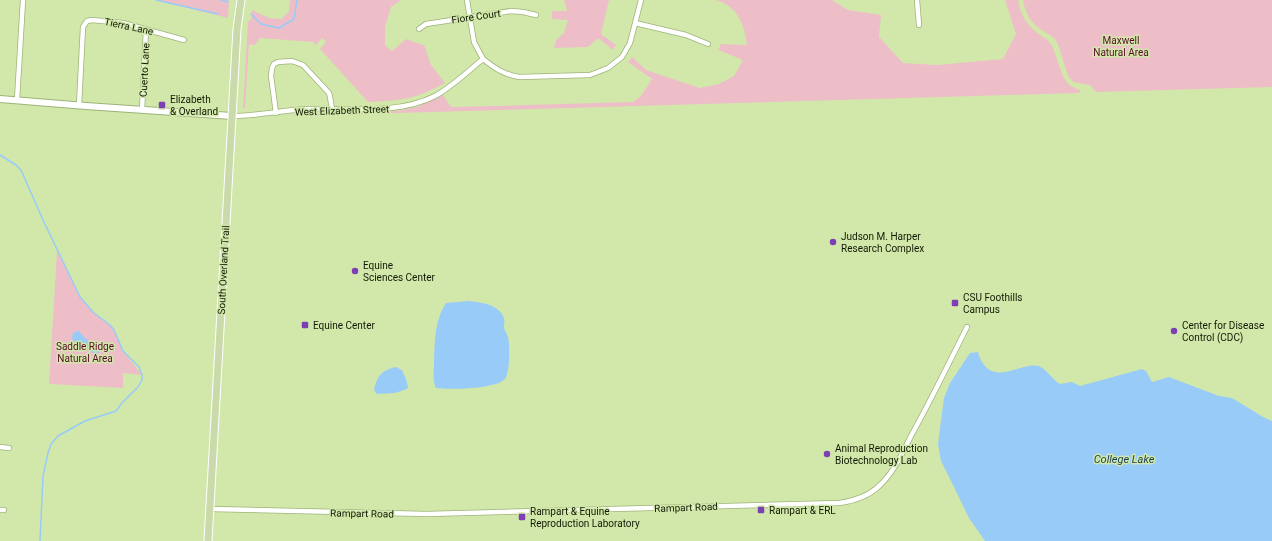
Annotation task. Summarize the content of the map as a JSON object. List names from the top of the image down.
{
  "streets": {
    "main road": ["West Elizabeth Street", "South Overland Trail"],
    "street": [
      "Fiore Court",
      "Tierra Lane",
      "Cuerto Lane",
      "Rampart Road"
    ]
  },
  "crossings": [
    ["Tierra Lane", "Cuerto Lane"],
    ["Tierra Lane", "West Elizabeth Street"],
    ["Cuerto Lane", "West Elizabeth Street"],
    ["West Elizabeth Street", "South Overland Trail"],
    ["South Overland Trail", "Rampart Road"]
  ],
  "water": ["College Lake"],
  "parks": ["Maxwell Natural Area", "Saddle Ridge Natural Area"],
  "places": {
    "transit": [
      "Elizabeth & Overland",
      "CSU Foothills Campus",
      "Equine Center",
      "Rampart & ERL",
      "Rampart & Equine Reproduction Laboratory"
    ],
    "other": [
      "Judson M. Harper Research Complex",
      "Equine Sciences Center",
      "Center for Disease Control (CDC)",
      "Animal Reproduction Biotechnology Lab"
    ]
  }
}
